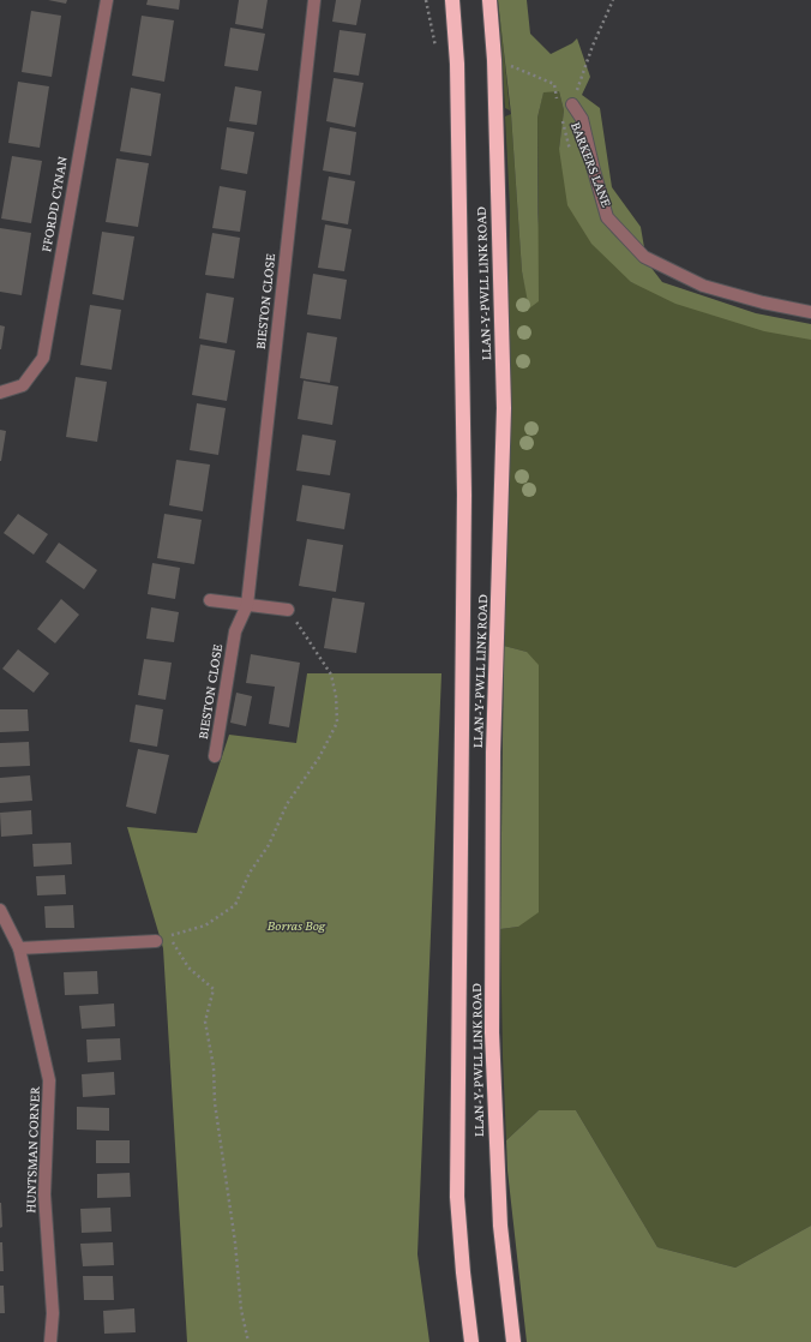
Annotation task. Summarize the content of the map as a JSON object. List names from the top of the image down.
{
  "streets": {
    "highway": ["LLAN-Y-PWLL LINK ROAD"],
    "street": ["FFORDD CYNAN", "BIESTON CLOSE", "HUNTSMAN CORNER"],
    "path": ["BARKERS LANE"]
  },
  "parks": ["Borras Bog"]
}
